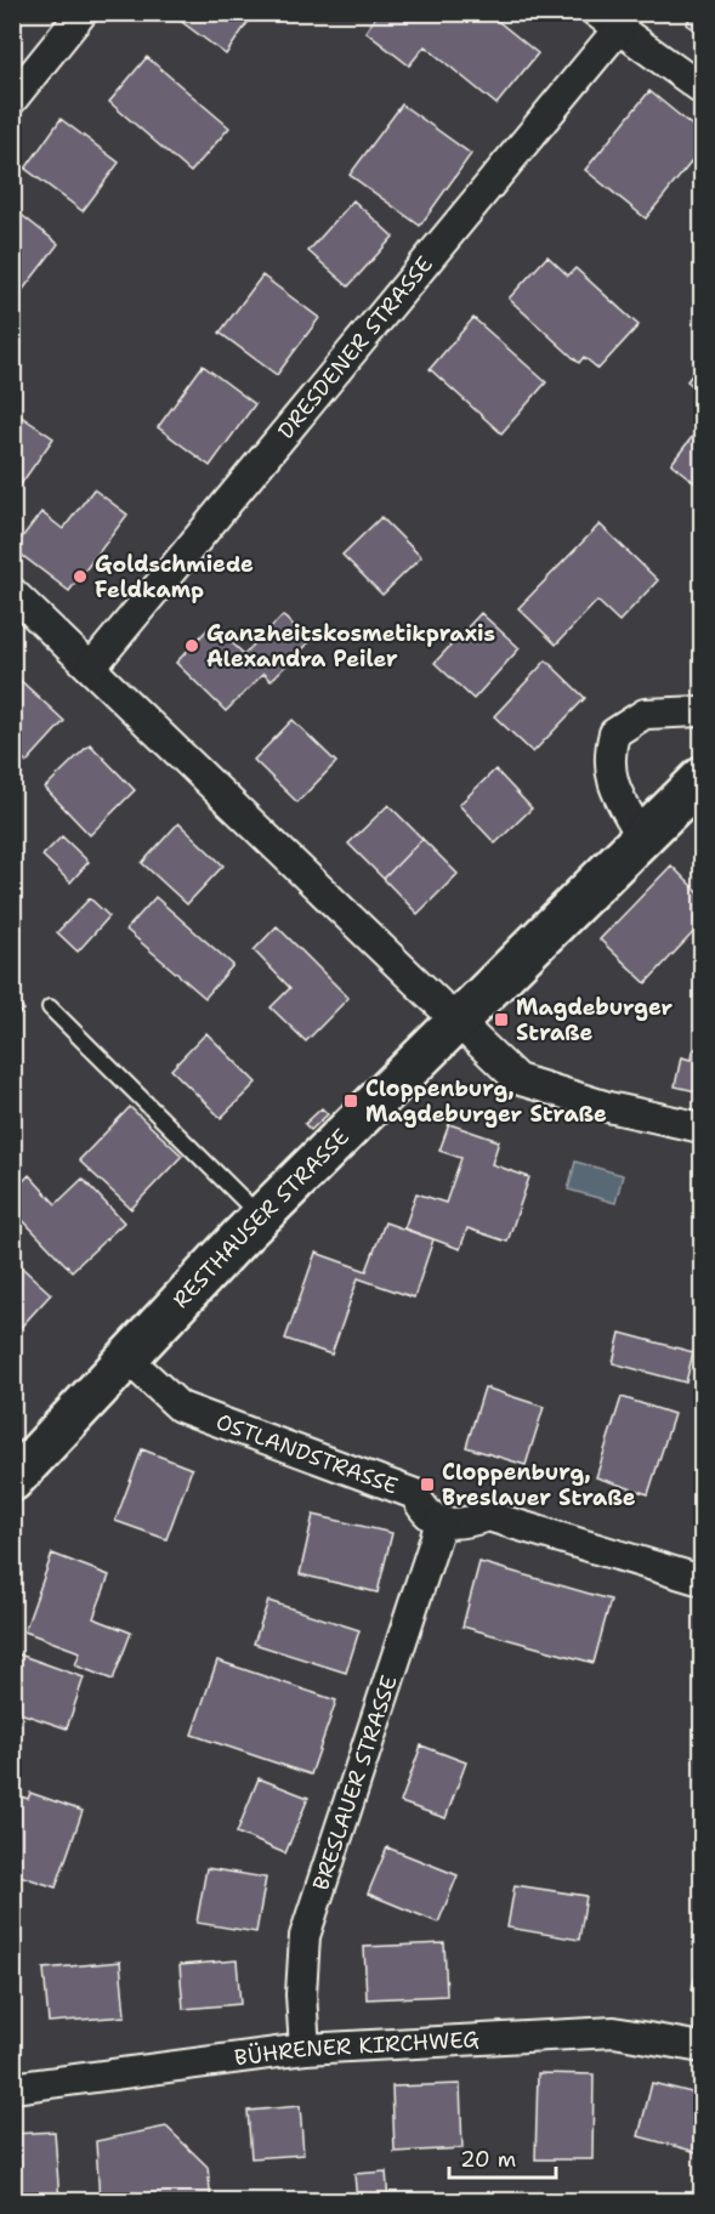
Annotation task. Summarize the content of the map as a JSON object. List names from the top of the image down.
{
  "streets": {
    "street": [
      "DRESDENER STRASSE",
      "RESTHAUSER STRASSE",
      "OSTLANDSTRASSE",
      "BRESLAUER STRASSE",
      "BÜHRENER KIRCHWEG"
    ]
  },
  "crossings": [
    ["RESTHAUSER STRASSE", "OSTLANDSTRASSE"],
    ["OSTLANDSTRASSE", "BRESLAUER STRASSE"],
    ["BRESLAUER STRASSE", "BÜHRENER KIRCHWEG"]
  ],
  "places": {
    "other": ["Goldschmiede Feldkamp", "Ganzheitskosmetikpraxis Alexandra Peiler"],
    "transit": ["Magdeburger Straße", "Cloppenburg, Magdeburger Straße", "Cloppenburg, Breslauer Straße"]
  },
  "scale_bar": "20 m"
}
